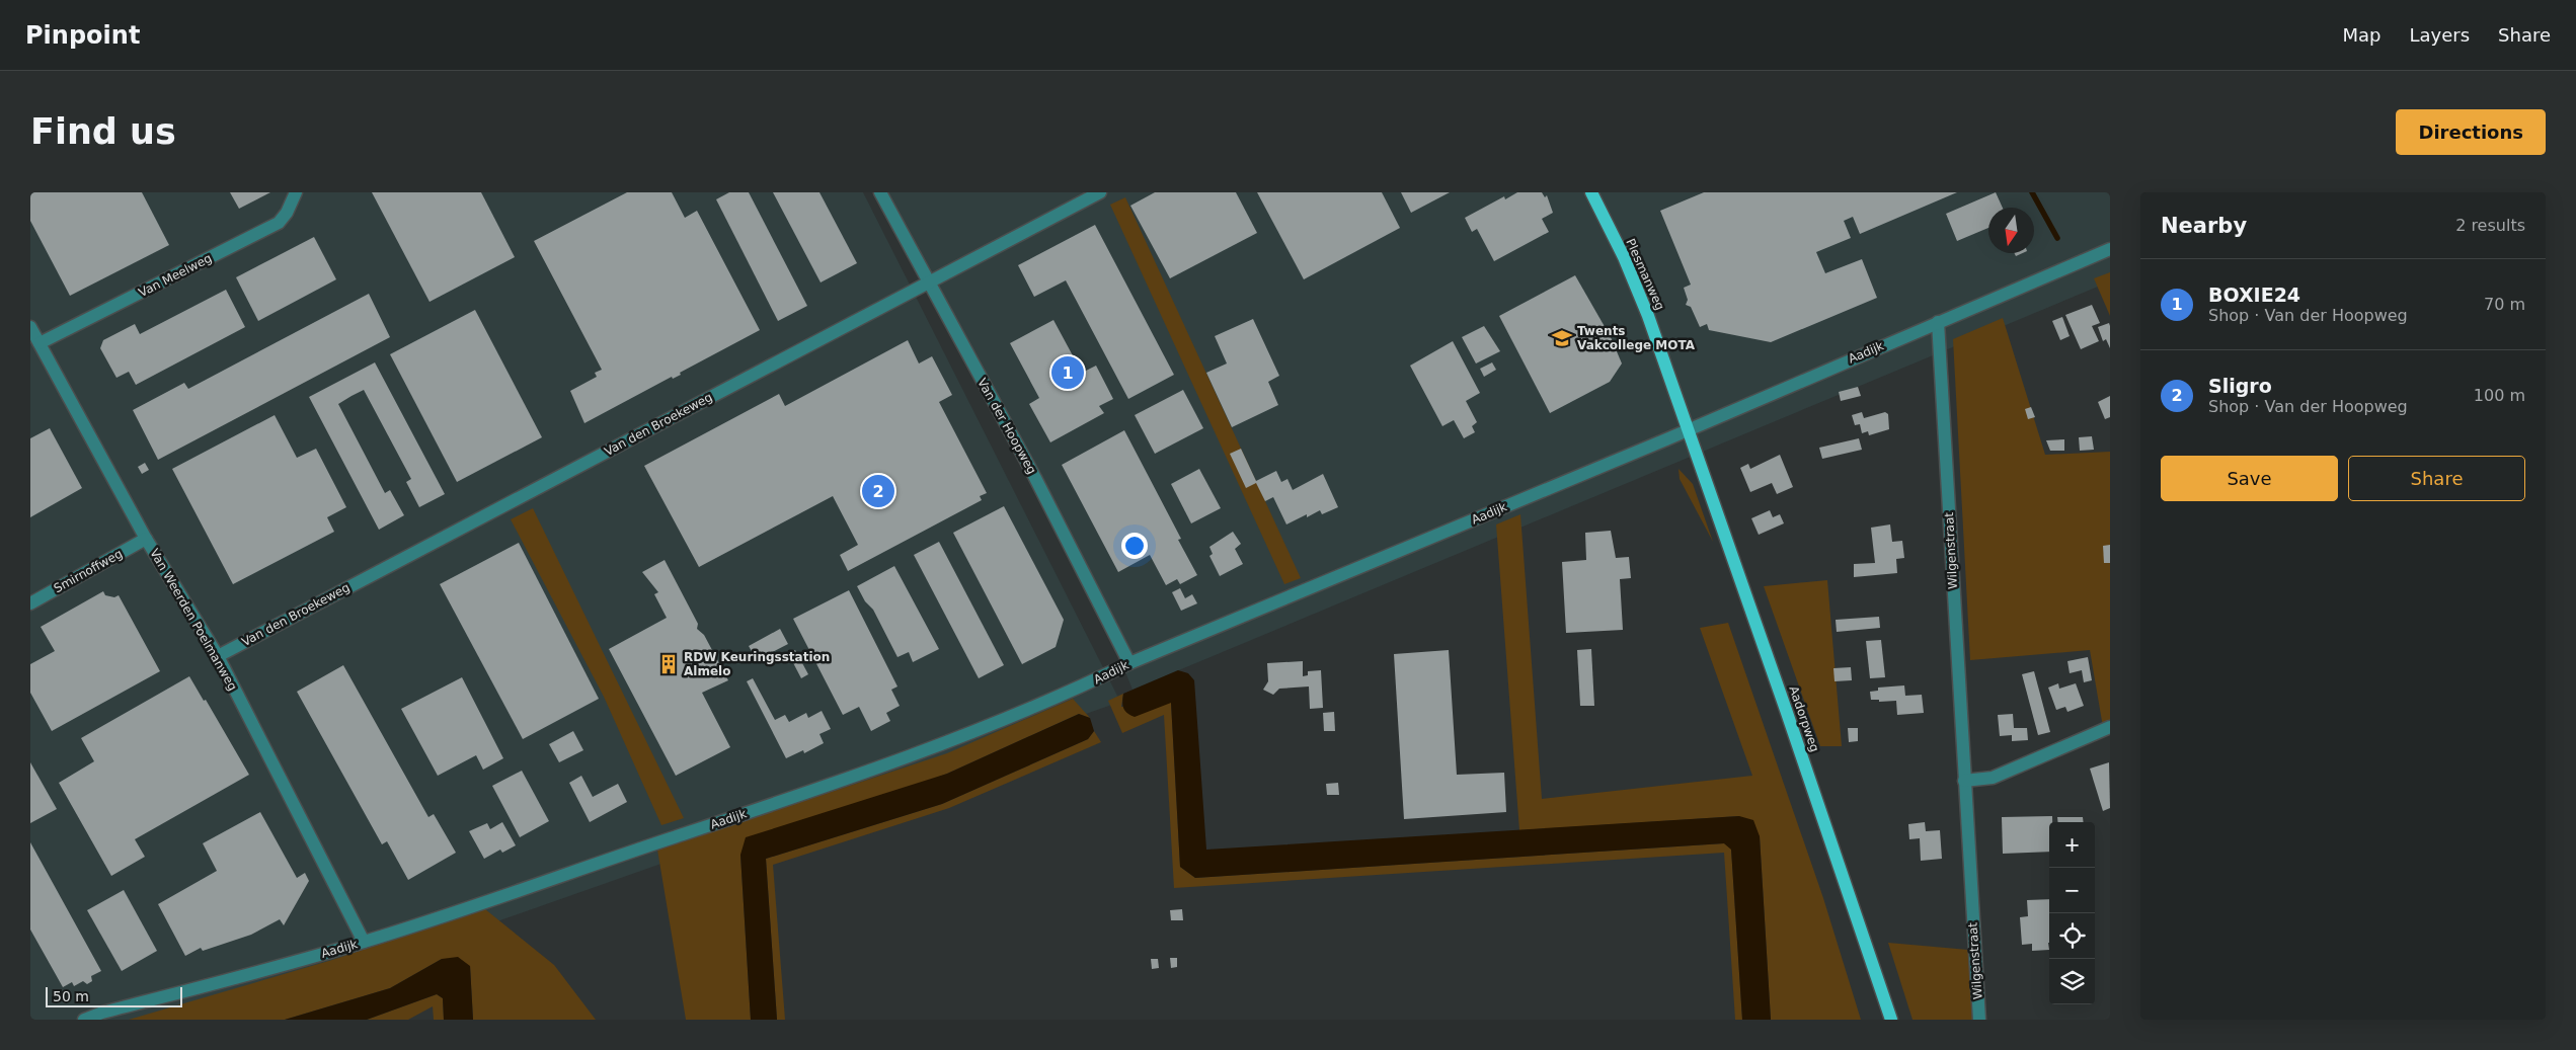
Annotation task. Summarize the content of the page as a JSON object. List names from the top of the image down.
{
  "streets": {
    "main road": ["Plesmanweg", "Aadorpweg"],
    "street": [
      "Van Meelweg",
      "Aadijk",
      "Van den Broekeweg",
      "Van der Hoopweg",
      "Wilgenstraat",
      "Smirnoffweg",
      "Van Weerden Poelmanweg"
    ]
  },
  "crossings": [
    ["Plesmanweg", "Aadijk"],
    ["Plesmanweg", "Aadorpweg"],
    ["Van Meelweg", "Van Weerden Poelmanweg"],
    ["Aadijk", "Van der Hoopweg"],
    ["Aadijk", "Wilgenstraat"],
    ["Aadijk", "Van Weerden Poelmanweg"],
    ["Aadijk", "Aadorpweg"],
    ["Van den Broekeweg", "Van der Hoopweg"],
    ["Van den Broekeweg", "Van Weerden Poelmanweg"],
    ["Smirnoffweg", "Van Weerden Poelmanweg"]
  ],
  "places": {
    "school or university": ["Twents Vakcollege MOTA"],
    "building": ["RDW Keuringsstation Almelo"]
  },
  "scale_bar": "50 m",
  "north": "bottom",
  "page": {
    "header": "Pinpoint",
    "nav": ["Map", "Layers", "Share"],
    "buttons": [
      "Directions",
      ["Save", "Share"]
    ],
    "title": "Find us",
    "heading": ["Nearby", "2 results"],
    "list": [
      {
        "mark": "1",
        "name": "BOXIE24",
        "note": "Shop · Van der Hoopweg",
        "value": "70 m"
      },
      {
        "mark": "2",
        "name": "Sligro",
        "note": "Shop · Van der Hoopweg",
        "value": "100 m"
      }
    ],
    "pins": ["1", "2"],
    "map_buttons": ["+", "−"],
    "scale": "50 m"
  }
}
